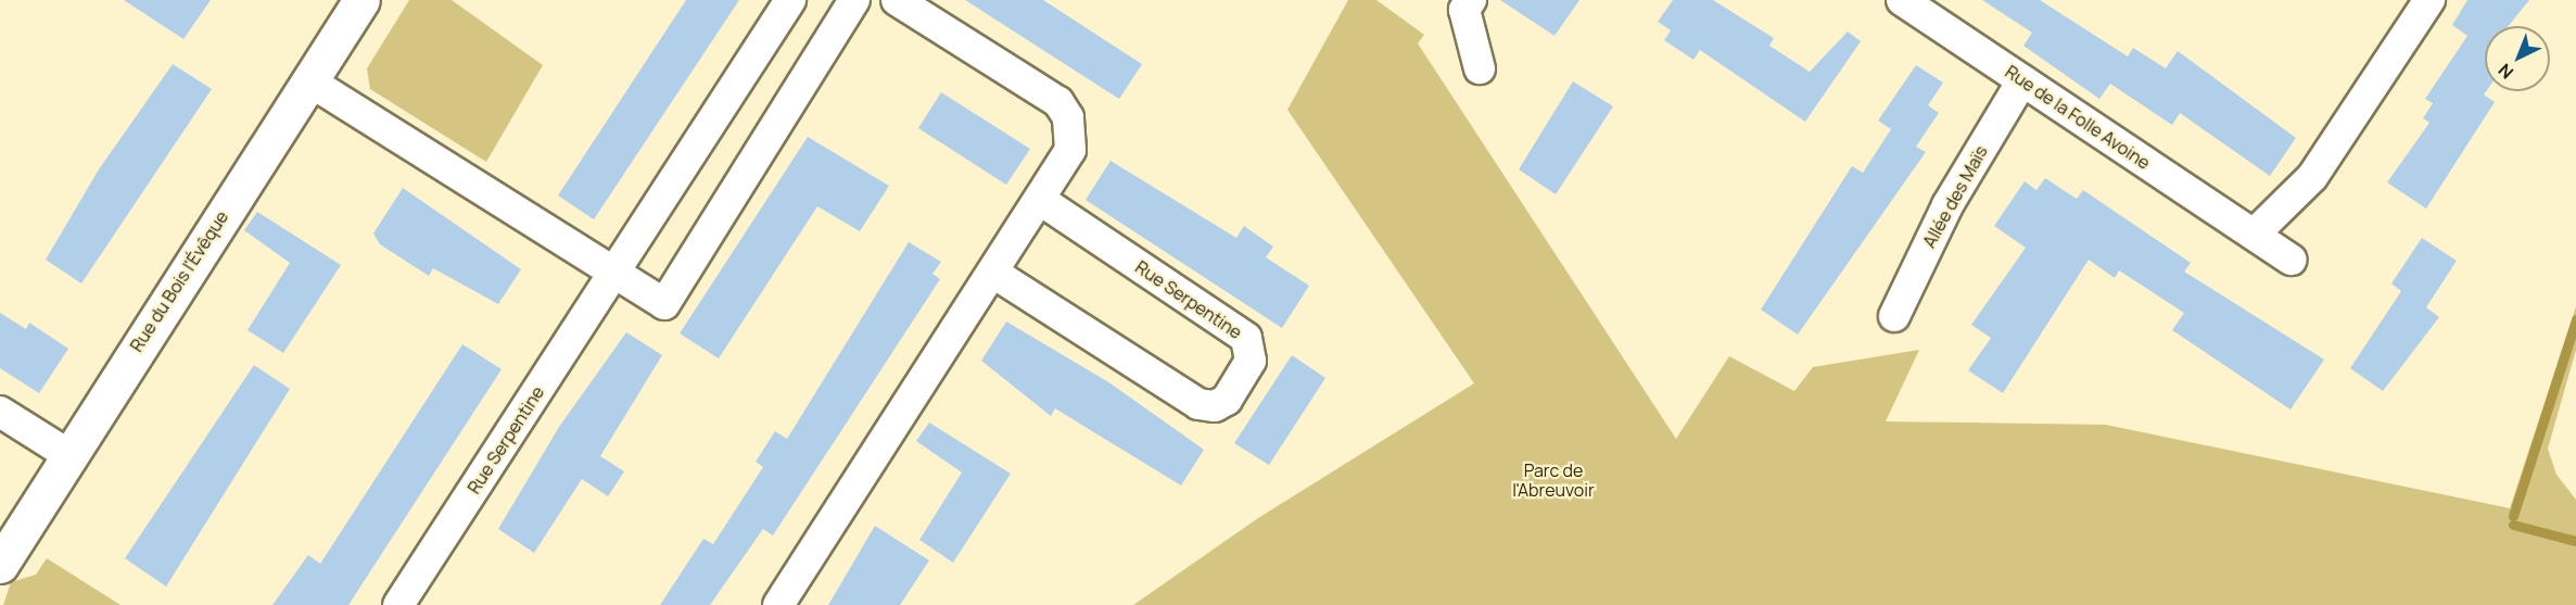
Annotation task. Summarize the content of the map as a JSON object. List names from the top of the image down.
{
  "streets": {
    "street": [
      "Rue de la Folle Avoine",
      "Allée des Maïs",
      "Rue du Bois l'Évêque",
      "Rue Serpentine"
    ]
  },
  "crossings": [
    ["Rue de la Folle Avoine", "Allée des Maïs"]
  ],
  "parks": ["Parc de l'Abreuvoir"],
  "north": "bottom left"
}
